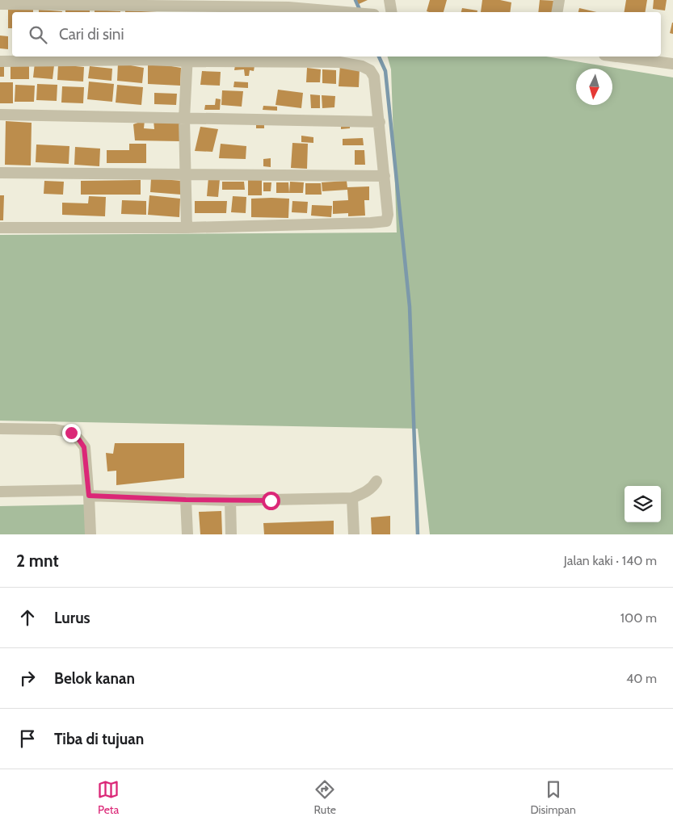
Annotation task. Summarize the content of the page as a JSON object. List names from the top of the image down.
{
  "north": "bottom",
  "page": {
    "search": "Cari di sini",
    "heading": ["2 mnt", "Jalan kaki · 140 m"],
    "list": [
      ["Lurus", "100 m"],
      ["Belok kanan", "40 m"],
      "Tiba di tujuan"
    ],
    "nav": ["Peta", "Rute", "Disimpan"]
  }
}
